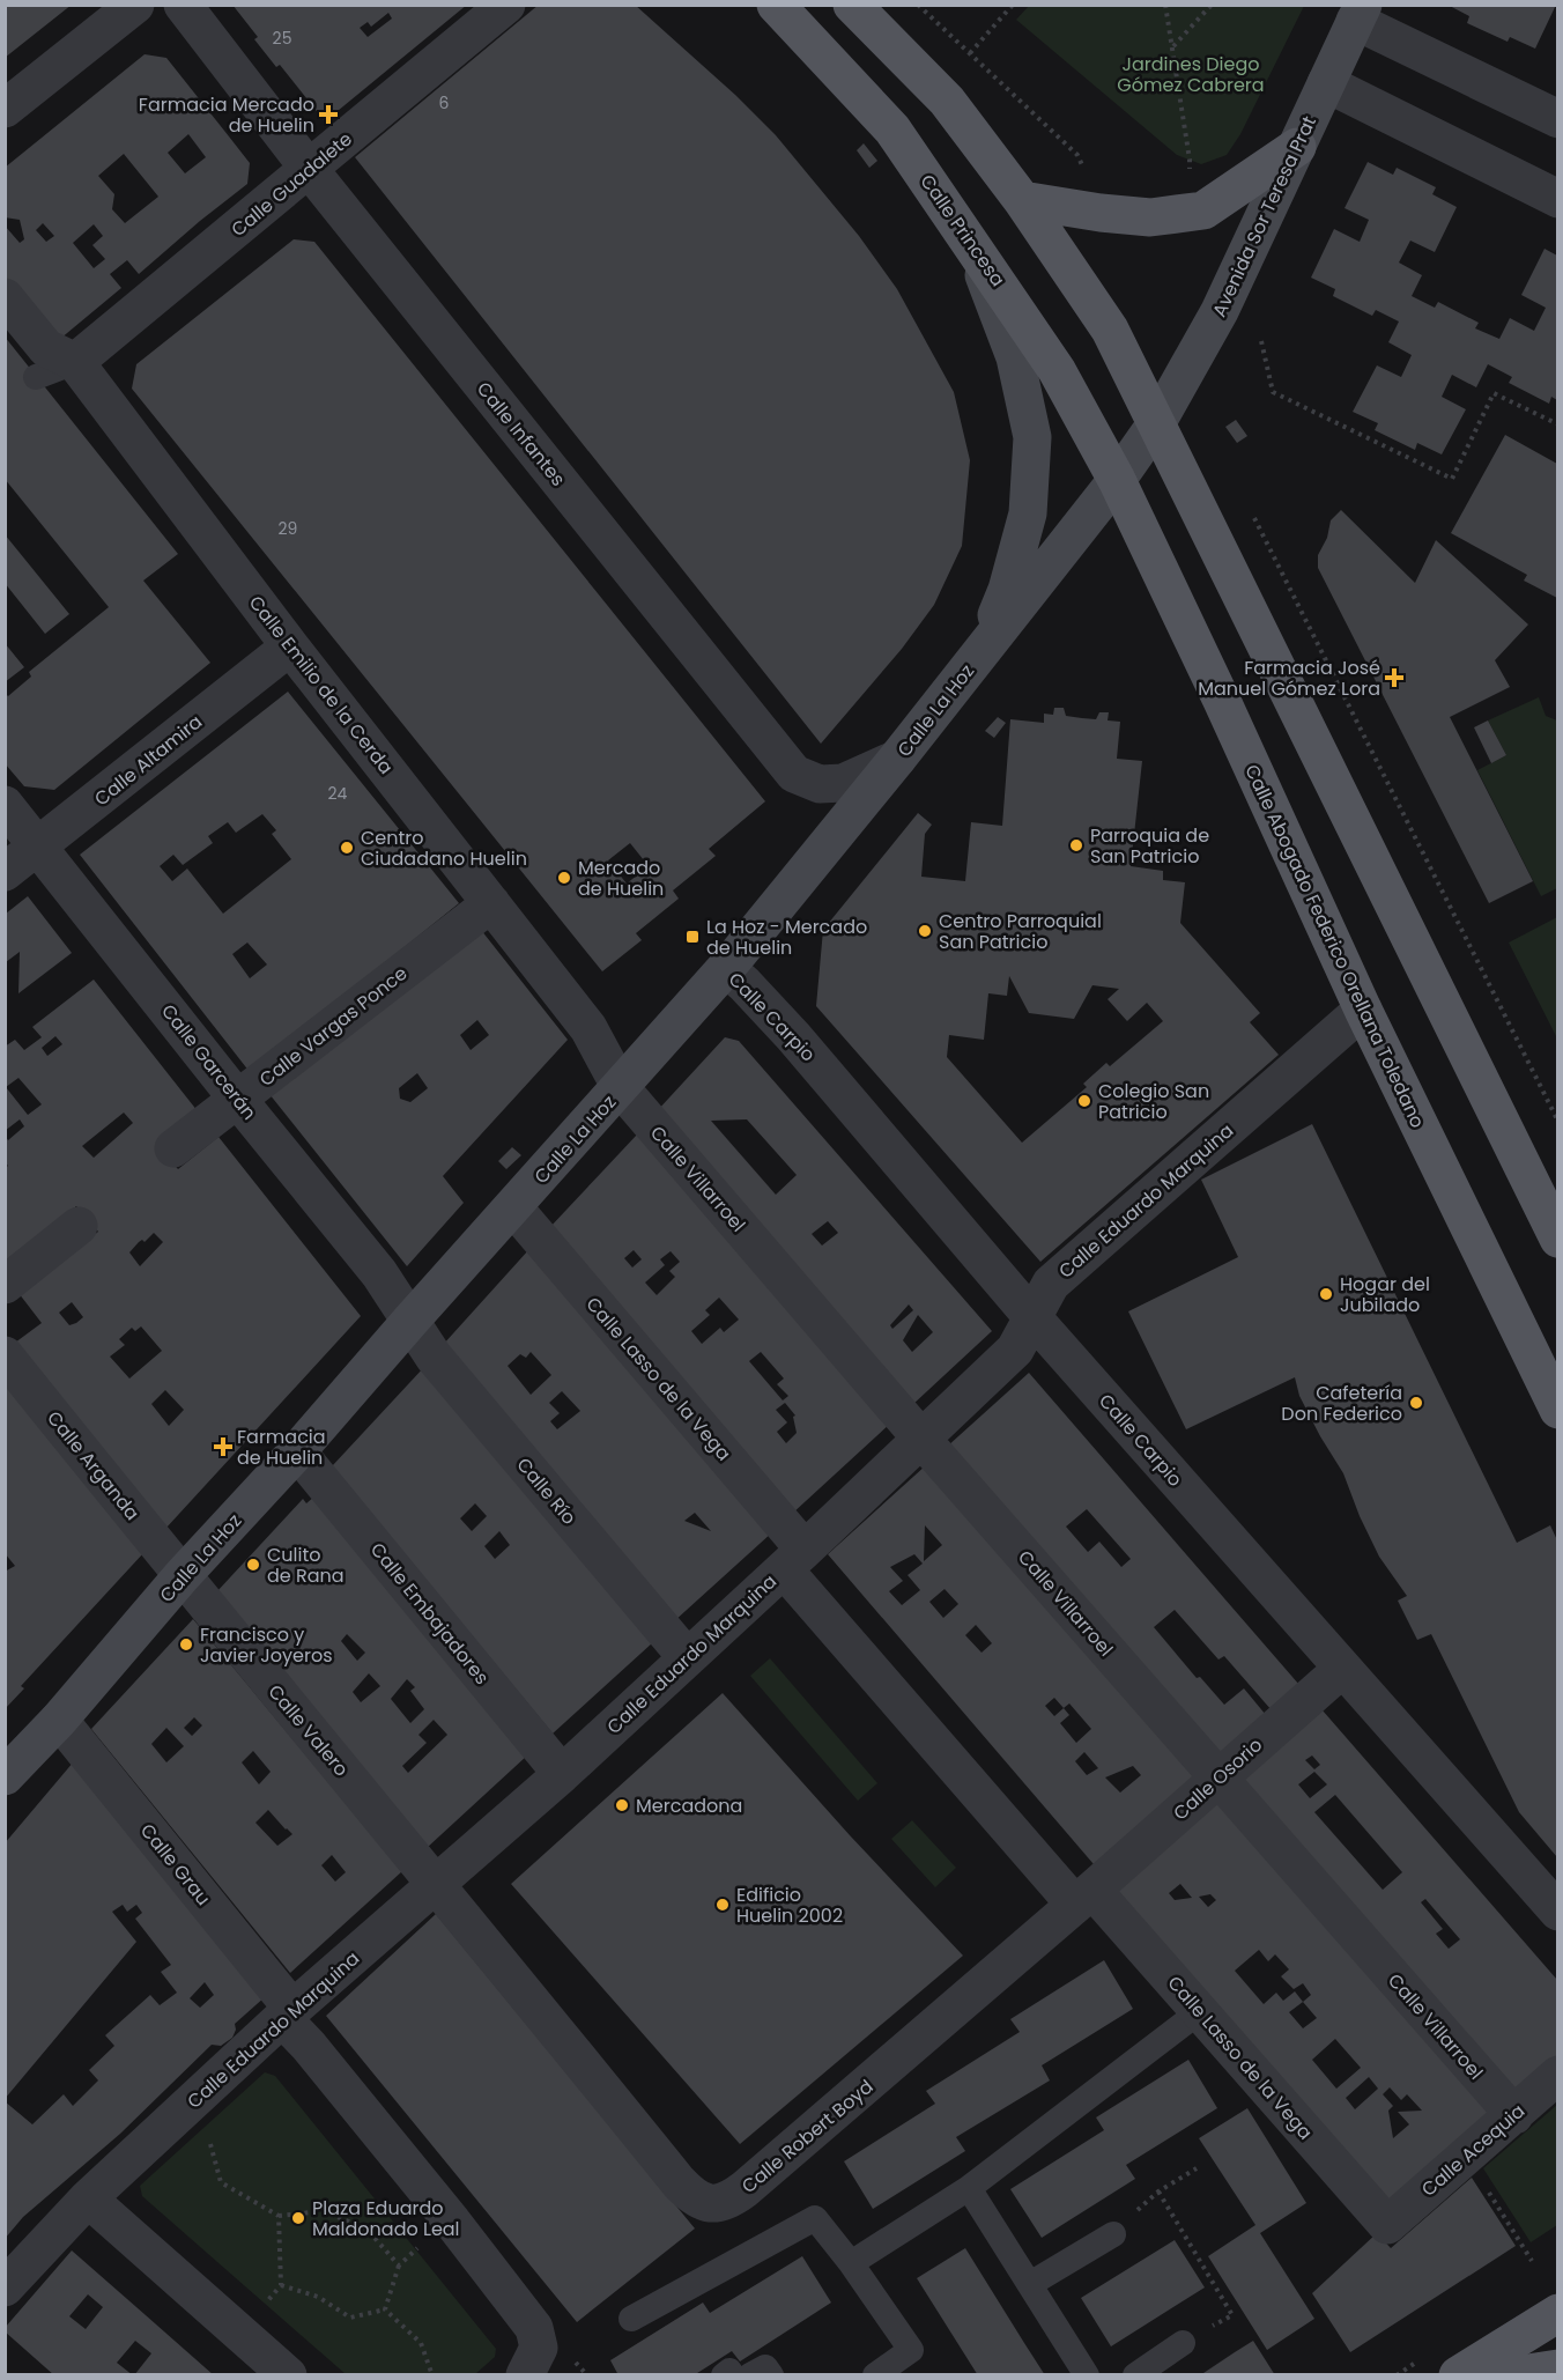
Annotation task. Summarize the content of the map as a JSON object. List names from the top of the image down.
{
  "streets": {
    "main road": [
      "Avenida Sor Teresa Prat",
      "Calle Princesa",
      "Calle La Hoz",
      "Calle Abogado Federico Orellana Toledano"
    ],
    "street": [
      "Calle Guadalete",
      "Calle Infantes",
      "Calle Emilio de la Cerda",
      "Calle Altamira",
      "Calle Carpio",
      "Calle Vargas Ponce",
      "Calle Garcerán",
      "Calle Villarroel",
      "Calle Eduardo Marquina",
      "Calle Lasso de la Vega",
      "Calle Arganda",
      "Calle Río",
      "Calle Embajadores",
      "Calle Valero",
      "Calle Osorio",
      "Calle Grau",
      "Calle Robert Boyd",
      "Calle Acequia"
    ]
  },
  "crossings": [
    ["Calle Guadalete", "Calle Infantes"],
    ["Calle Guadalete", "Calle Emilio de la Cerda"],
    ["Avenida Sor Teresa Prat", "Calle Princesa"],
    ["Avenida Sor Teresa Prat", "Calle La Hoz"],
    ["Avenida Sor Teresa Prat", "Calle Abogado Federico Orellana Toledano"],
    ["Calle Princesa", "Calle La Hoz"],
    ["Calle Princesa", "Calle Abogado Federico Orellana Toledano"],
    ["Calle Infantes", "Calle La Hoz"],
    ["Calle Emilio de la Cerda", "Calle La Hoz"],
    ["Calle Emilio de la Cerda", "Calle Altamira"],
    ["Calle Emilio de la Cerda", "Calle Vargas Ponce"],
    ["Calle Emilio de la Cerda", "Calle Villarroel"],
    ["Calle La Hoz", "Calle Abogado Federico Orellana Toledano"],
    ["Calle La Hoz", "Calle Carpio"],
    ["Calle La Hoz", "Calle Garcerán"],
    ["Calle La Hoz", "Calle Villarroel"],
    ["Calle La Hoz", "Calle Lasso de la Vega"],
    ["Calle La Hoz", "Calle Arganda"],
    ["Calle La Hoz", "Calle Río"],
    ["Calle La Hoz", "Calle Embajadores"],
    ["Calle La Hoz", "Calle Valero"],
    ["Calle La Hoz", "Calle Grau"],
    ["Calle Altamira", "Calle Garcerán"],
    ["Calle Abogado Federico Orellana Toledano", "Calle Eduardo Marquina"],
    ["Calle Carpio", "Calle Eduardo Marquina"],
    ["Calle Carpio", "Calle Osorio"],
    ["Calle Vargas Ponce", "Calle Garcerán"],
    ["Calle Garcerán", "Calle Río"],
    ["Calle Villarroel", "Calle Eduardo Marquina"],
    ["Calle Villarroel", "Calle Osorio"],
    ["Calle Villarroel", "Calle Acequia"],
    ["Calle Eduardo Marquina", "Calle Lasso de la Vega"],
    ["Calle Eduardo Marquina", "Calle Río"],
    ["Calle Eduardo Marquina", "Calle Embajadores"],
    ["Calle Eduardo Marquina", "Calle Valero"],
    ["Calle Eduardo Marquina", "Calle Grau"],
    ["Calle Eduardo Marquina", "Calle Robert Boyd"],
    ["Calle Lasso de la Vega", "Calle Osorio"],
    ["Calle Lasso de la Vega", "Calle Robert Boyd"],
    ["Calle Lasso de la Vega", "Calle Acequia"],
    ["Calle Arganda", "Calle Valero"],
    ["Calle Valero", "Calle Robert Boyd"],
    ["Calle Osorio", "Calle Robert Boyd"]
  ],
  "parks": ["Jardines Diego Gómez Cabrera"],
  "places": {
    "health": ["Farmacia Mercado de Huelin", "Farmacia José Manuel Gómez Lora", "Farmacia de Huelin"],
    "other": [
      "Parroquia de San Patricio",
      "Centro Ciudadano Huelin",
      "Mercado de Huelin",
      "Centro Parroquial San Patricio",
      "Colegio San Patricio",
      "Hogar del Jubilado",
      "Cafetería Don Federico",
      "Culito de Rana",
      "Francisco y Javier Joyeros",
      "Mercadona",
      "Edificio Huelin 2002",
      "Plaza Eduardo Maldonado Leal"
    ],
    "transit": ["La Hoz - Mercado de Huelin"]
  },
  "house_numbers": [
    "25",
    "6",
    "29",
    "24"
  ]
}
